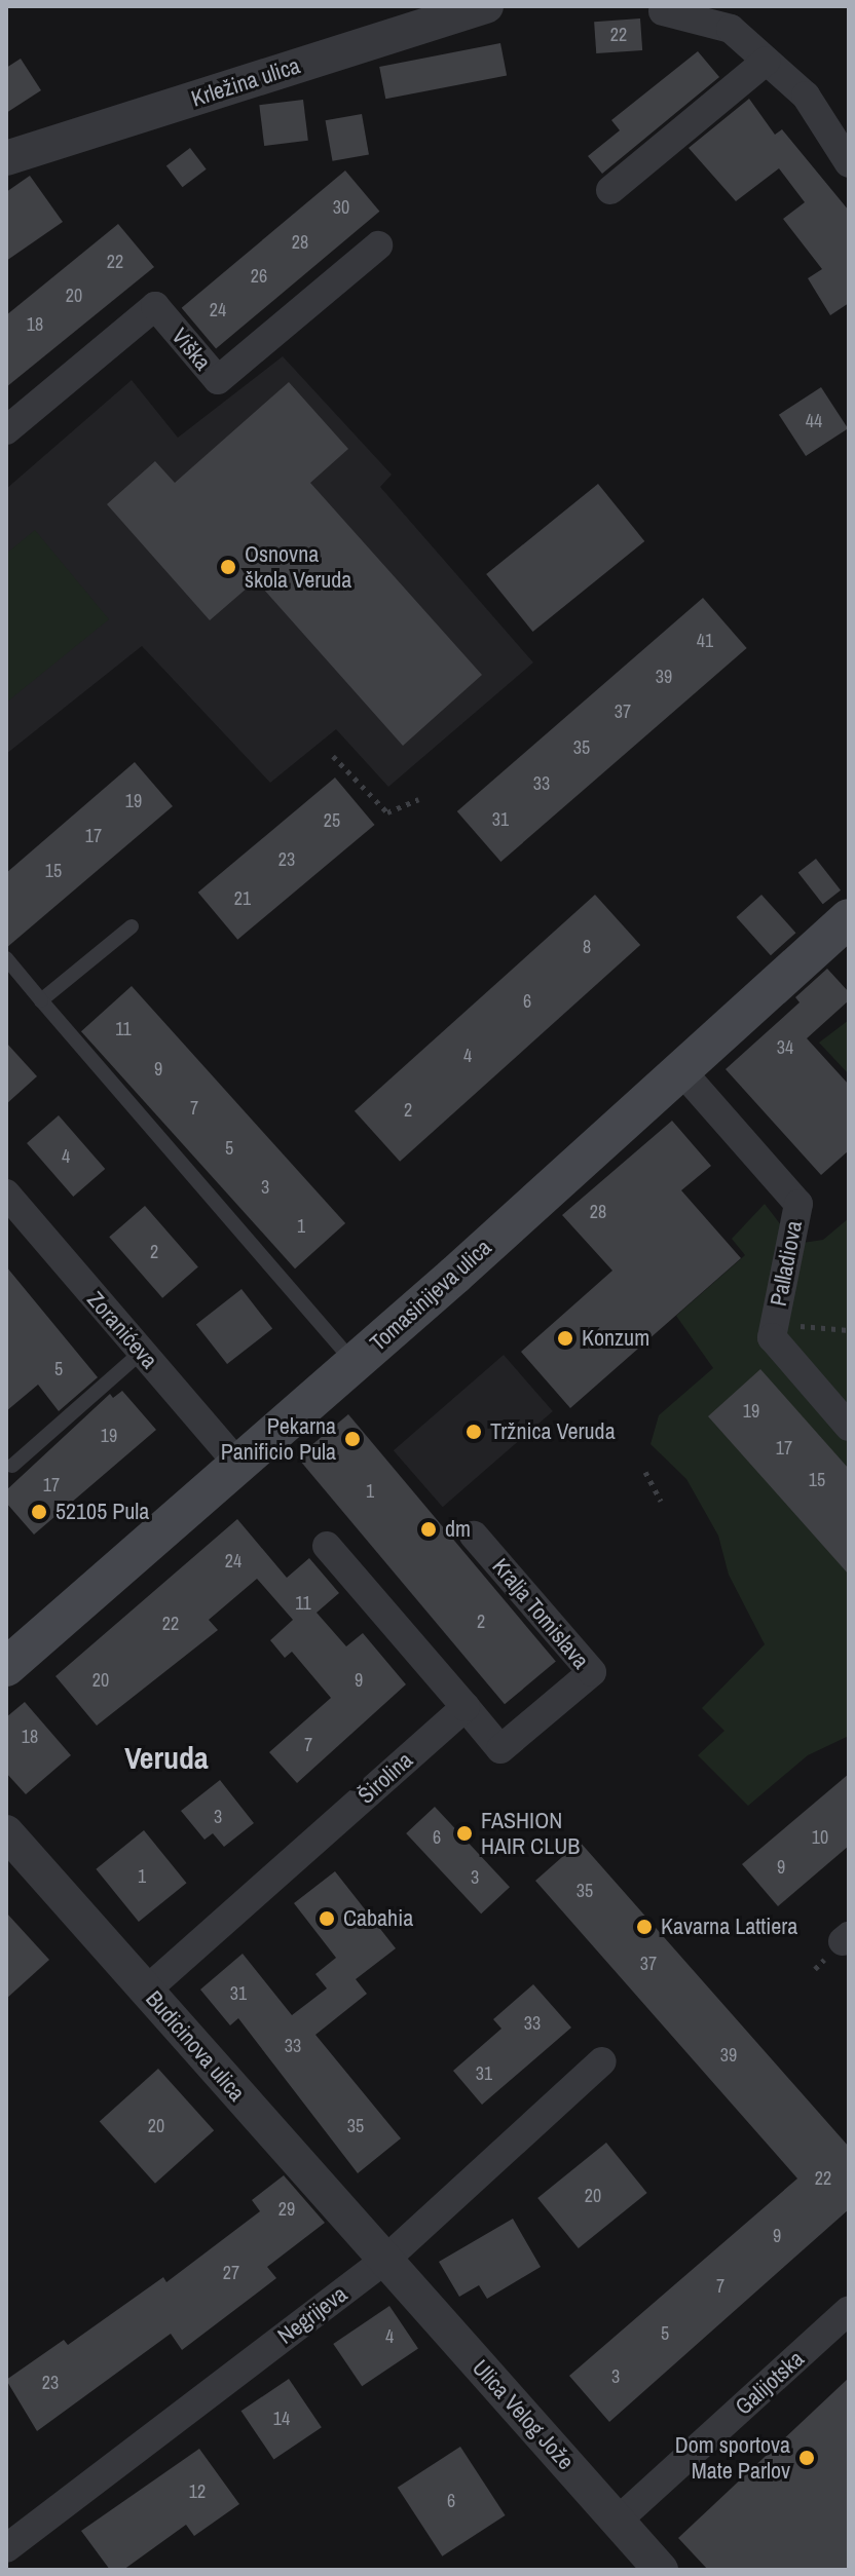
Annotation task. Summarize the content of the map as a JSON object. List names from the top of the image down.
{
  "streets": {
    "main road": ["Tomasinijeva ulica"],
    "street": [
      "Krležina ulica",
      "Viška",
      "Palladiova",
      "Zoranićeva",
      "Kralja Tomislava",
      "Širolina",
      "Budicinova ulica",
      "Negrijeva",
      "Galijotska",
      "Ulica Velog Jože"
    ]
  },
  "crossings": [
    ["Palladiova", "Tomasinijeva ulica"],
    ["Tomasinijeva ulica", "Zoranićeva"],
    ["Kralja Tomislava", "Širolina"],
    ["Širolina", "Budicinova ulica"],
    ["Budicinova ulica", "Negrijeva"],
    ["Budicinova ulica", "Ulica Velog Jože"],
    ["Negrijeva", "Ulica Velog Jože"],
    ["Galijotska", "Ulica Velog Jože"]
  ],
  "districts": ["Veruda"],
  "places": [
    "Osnovna škola Veruda",
    "Konzum",
    "Tržnica Veruda",
    "Pekarna Panificio Pula",
    "52105 Pula",
    "dm",
    "FASHION HAIR CLUB",
    "Cabahia",
    "Kavarna Lattiera",
    "Dom sportova Mate Parlov"
  ],
  "house_numbers": [
    "22",
    "30",
    "28",
    "22",
    "26",
    "20",
    "24",
    "18",
    "44",
    "41",
    "39",
    "37",
    "35",
    "33",
    "19",
    "31",
    "25",
    "17",
    "23",
    "15",
    "21",
    "8",
    "6",
    "11",
    "34",
    "4",
    "9",
    "7",
    "2",
    "5",
    "4",
    "3",
    "28",
    "1",
    "2",
    "5",
    "19",
    "19",
    "17",
    "15",
    "17",
    "1",
    "24",
    "11",
    "2",
    "22",
    "20",
    "9",
    "18",
    "7",
    "3",
    "6",
    "10",
    "9",
    "1",
    "3",
    "35",
    "37",
    "31",
    "33",
    "33",
    "39",
    "31",
    "20",
    "35",
    "22",
    "20",
    "29",
    "9",
    "27",
    "7",
    "5",
    "4",
    "3",
    "23",
    "14",
    "12",
    "6"
  ]
}
